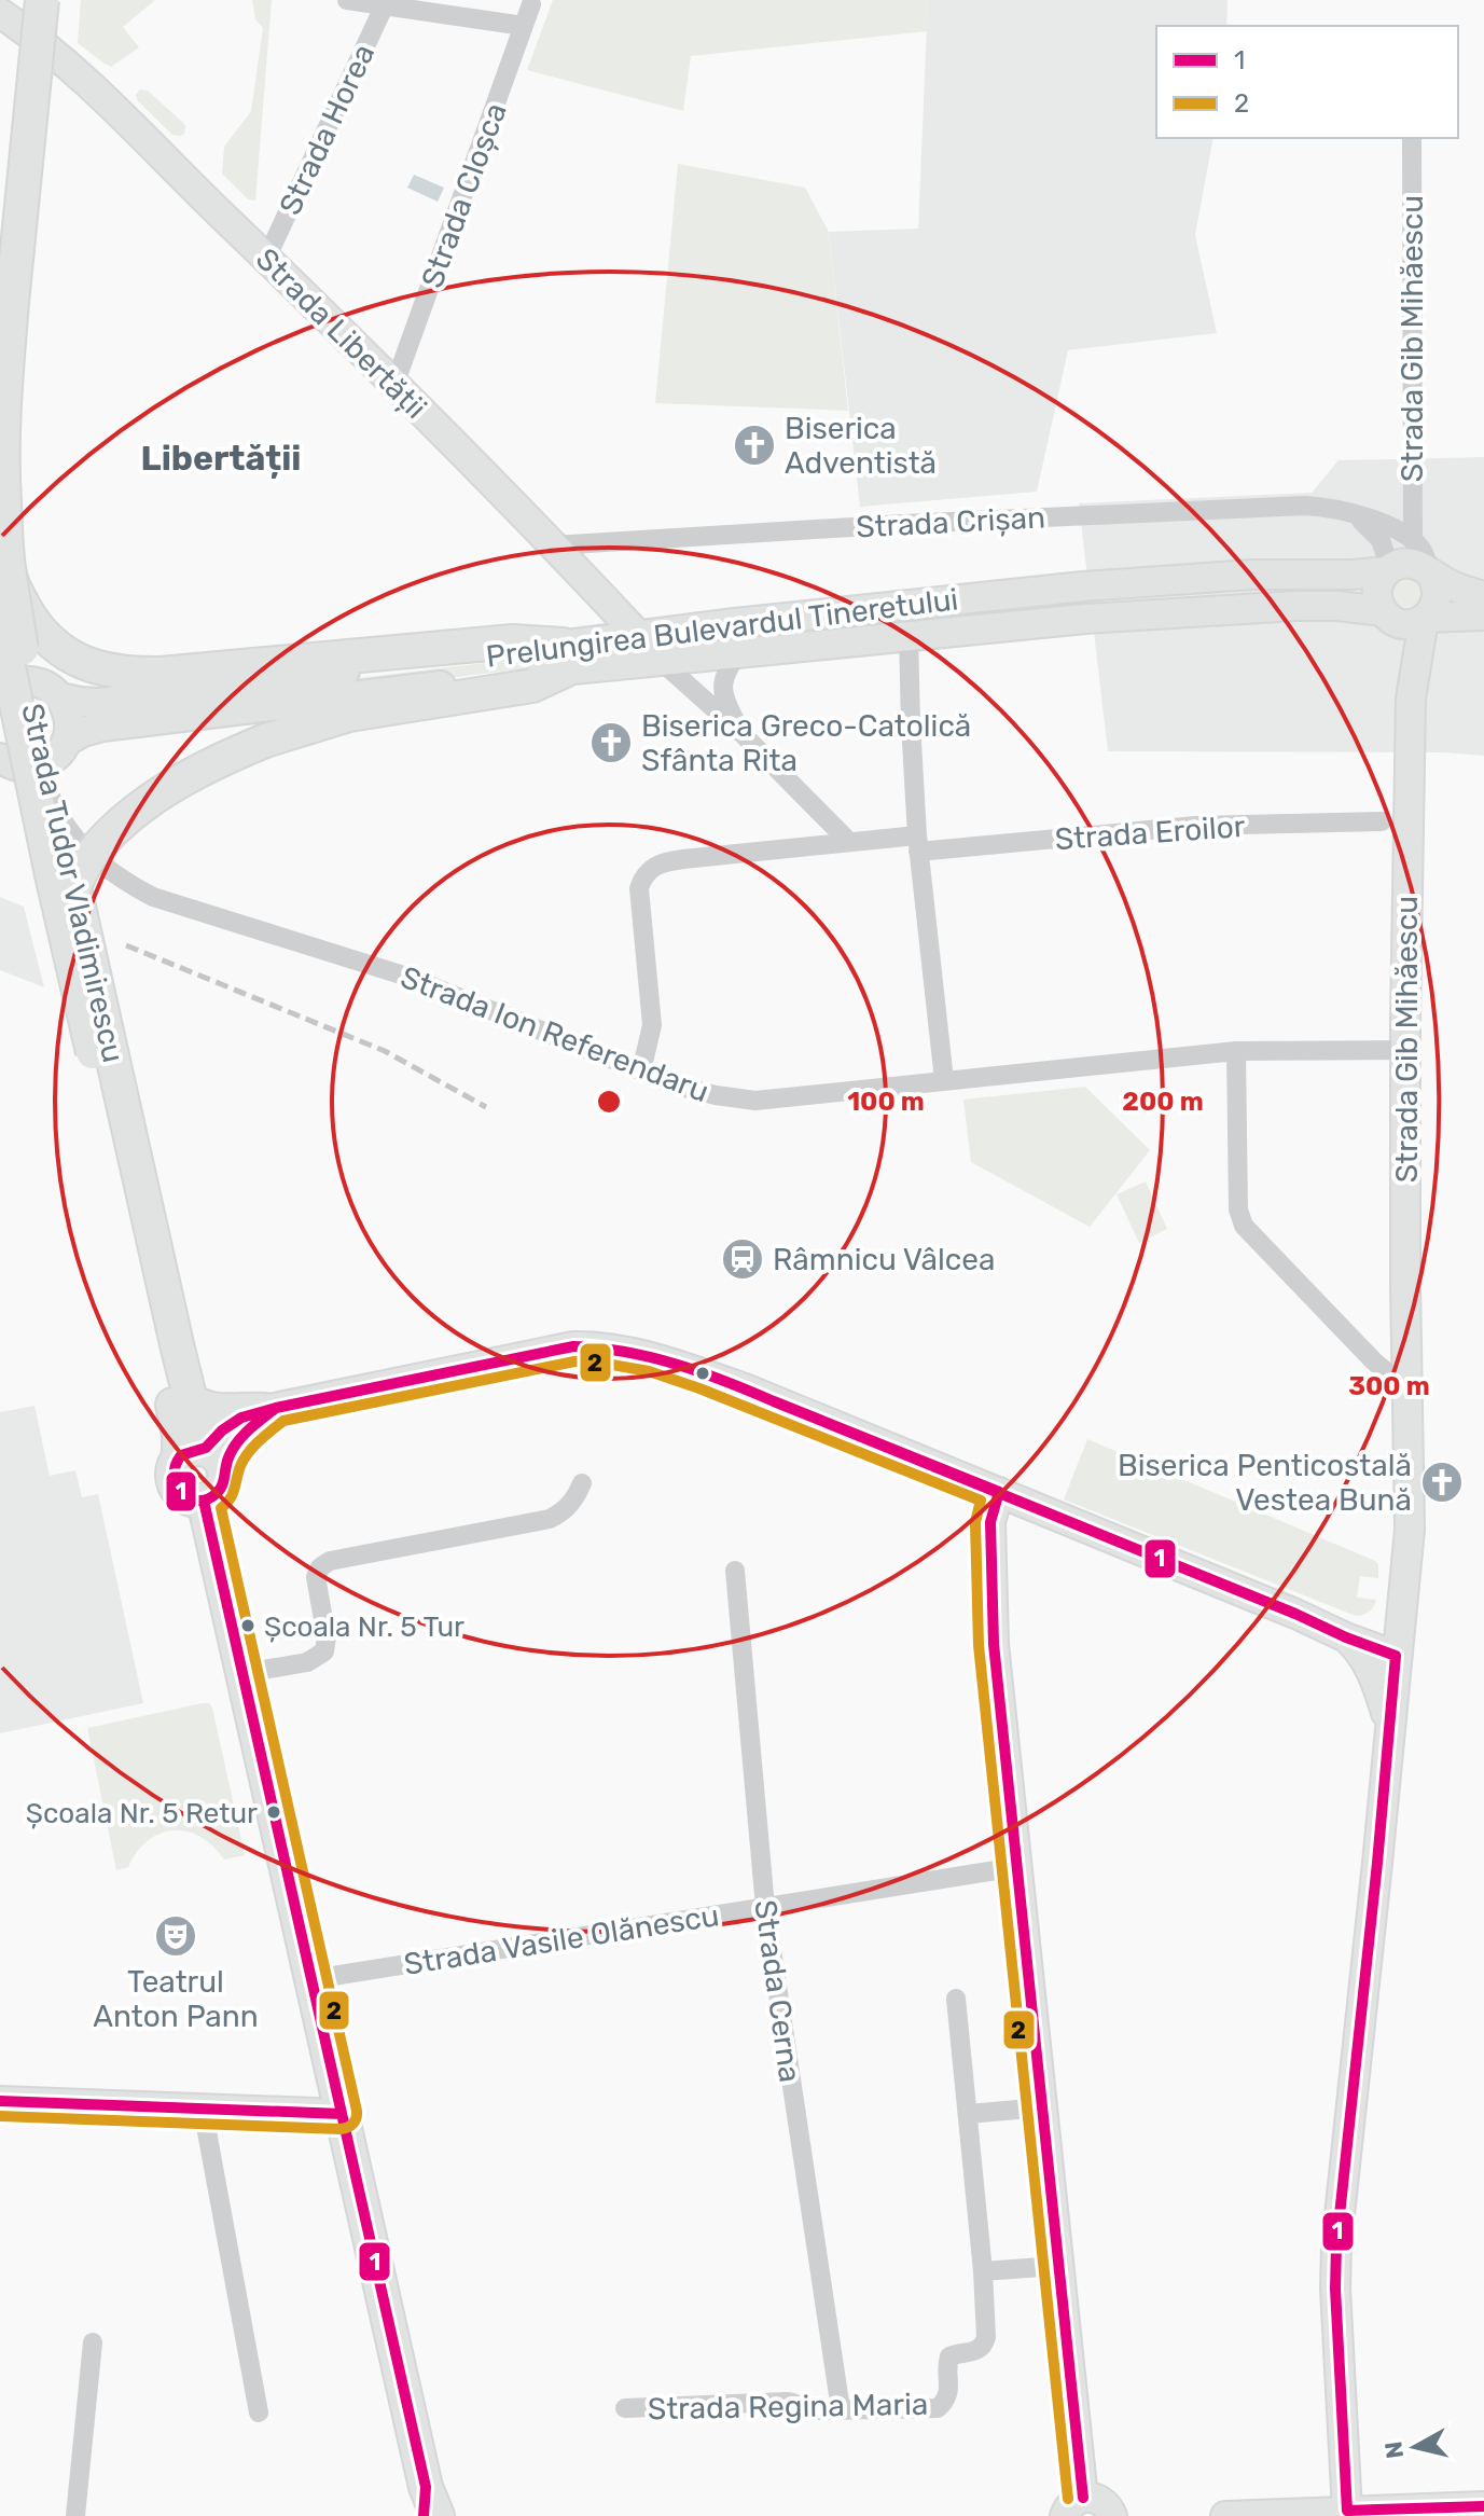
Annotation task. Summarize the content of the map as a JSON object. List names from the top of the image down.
{
  "streets": {
    "main road": [
      "Strada Libertății",
      "Strada Gib Mihăescu",
      "Prelungirea Bulevardul Tineretului",
      "Strada Tudor Vladimirescu"
    ],
    "street": [
      "Strada Horea",
      "Strada Cloșca",
      "Strada Crișan",
      "Strada Eroilor",
      "Strada Ion Referendaru",
      "Strada Vasile Olănescu",
      "Strada Cerna",
      "Strada Regina Maria"
    ]
  },
  "crossings": [
    ["Strada Horea", "Strada Libertății"],
    ["Strada Cloșca", "Strada Libertății"],
    ["Strada Libertății", "Strada Crișan"],
    ["Strada Libertății", "Prelungirea Bulevardul Tineretului"],
    ["Strada Gib Mihăescu", "Strada Crișan"],
    ["Strada Gib Mihăescu", "Prelungirea Bulevardul Tineretului"],
    ["Strada Gib Mihăescu", "Strada Ion Referendaru"],
    ["Strada Crișan", "Prelungirea Bulevardul Tineretului"],
    ["Prelungirea Bulevardul Tineretului", "Strada Ion Referendaru"],
    ["Strada Vasile Olănescu", "Strada Cerna"],
    ["Strada Cerna", "Strada Regina Maria"]
  ],
  "districts": ["Libertății"],
  "places": {
    "church": ["Biserica Adventistă", "Biserica Greco-Catolică Sfânta Rita", "Biserica Penticostală Vestea Bună"],
    "station": ["Râmnicu Vâlcea"],
    "other": ["Școala Nr. 5 Tur", "Școala Nr. 5 Retur"],
    "theatre": ["Teatrul Anton Pann"]
  },
  "lines": ["transit line 1", "transit line 2"],
  "legend": ["1", "2"],
  "north": "left",
  "rings": ["100 m", "200 m", "300 m"]
}
